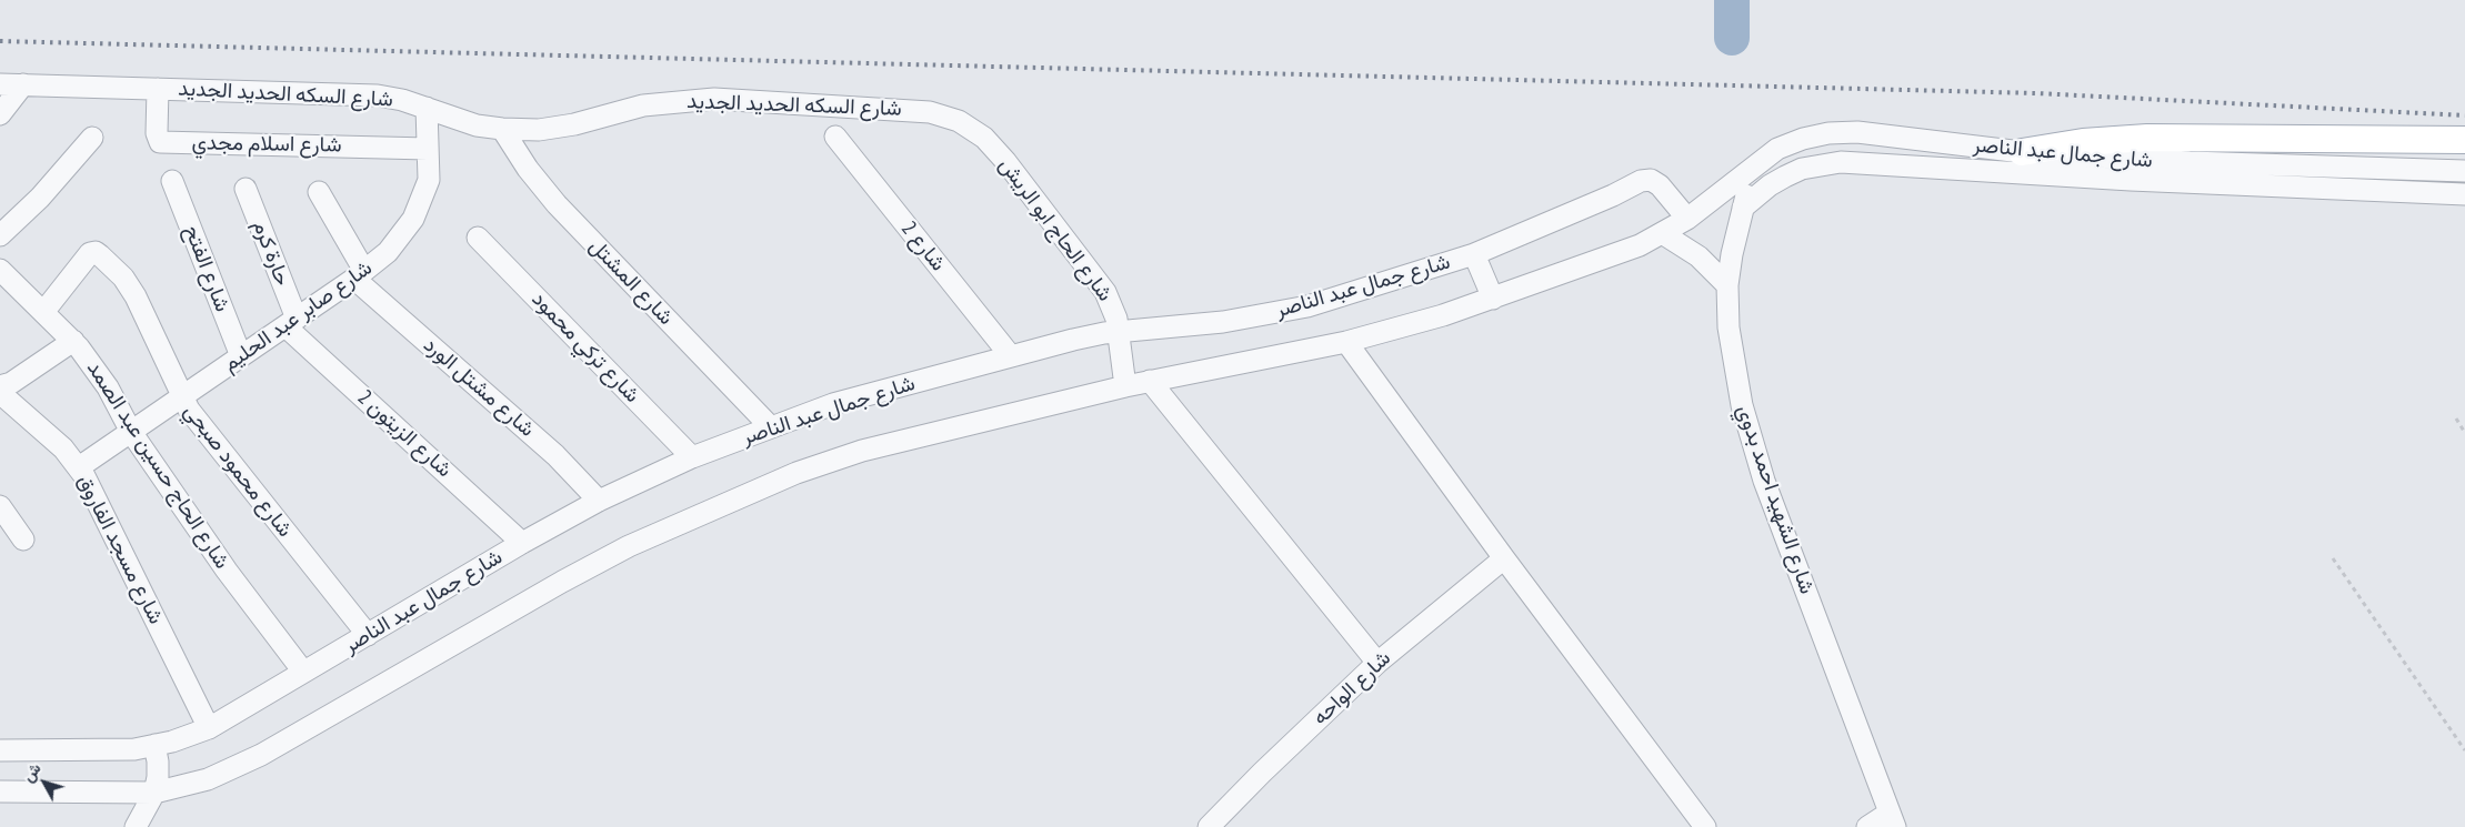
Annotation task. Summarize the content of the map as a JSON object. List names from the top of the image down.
{
  "streets": {
    "street": [
      "شارع السكه الحديد الجديد",
      "شارع اسلام مجدي",
      "شارع جمال عبد الناصر",
      "شارع الحاج ابو الريش",
      "شارع 2",
      "حارة كرم",
      "شارع الفتح",
      "شارع المشتل",
      "شارع صابر عبد الحليم",
      "شارع تركي محمود",
      "شارع مشتل الورد",
      "شارع الزيتون 2",
      "شارع الحاج حسين عبد الصمد",
      "شارع محمود صبحي",
      "شارع الشهيد احمد بدوي",
      "شارع مسجد الفاروق",
      "شارع الواحه"
    ]
  },
  "crossings": [
    ["شارع السكه الحديد الجديد", "شارع اسلام مجدي"],
    ["شارع السكه الحديد الجديد", "شارع الحاج ابو الريش"],
    ["شارع السكه الحديد الجديد", "شارع المشتل"],
    ["شارع السكه الحديد الجديد", "شارع صابر عبد الحليم"],
    ["شارع اسلام مجدي", "شارع صابر عبد الحليم"],
    ["شارع جمال عبد الناصر", "شارع الحاج ابو الريش"],
    ["شارع جمال عبد الناصر", "شارع 2"],
    ["شارع جمال عبد الناصر", "شارع المشتل"],
    ["شارع جمال عبد الناصر", "شارع تركي محمود"],
    ["شارع جمال عبد الناصر", "شارع مشتل الورد"],
    ["شارع جمال عبد الناصر", "شارع الزيتون 2"],
    ["شارع جمال عبد الناصر", "شارع الحاج حسين عبد الصمد"],
    ["شارع جمال عبد الناصر", "شارع محمود صبحي"],
    ["شارع جمال عبد الناصر", "شارع الشهيد احمد بدوي"],
    ["شارع جمال عبد الناصر", "شارع مسجد الفاروق"],
    ["حارة كرم", "شارع صابر عبد الحليم"],
    ["حارة كرم", "شارع الزيتون 2"],
    ["شارع الفتح", "شارع صابر عبد الحليم"],
    ["شارع صابر عبد الحليم", "شارع مشتل الورد"],
    ["شارع صابر عبد الحليم", "شارع الزيتون 2"],
    ["شارع صابر عبد الحليم", "شارع الحاج حسين عبد الصمد"],
    ["شارع صابر عبد الحليم", "شارع محمود صبحي"],
    ["شارع صابر عبد الحليم", "شارع مسجد الفاروق"],
    ["شارع الحاج حسين عبد الصمد", "شارع محمود صبحي"]
  ],
  "north": "top left"
}
